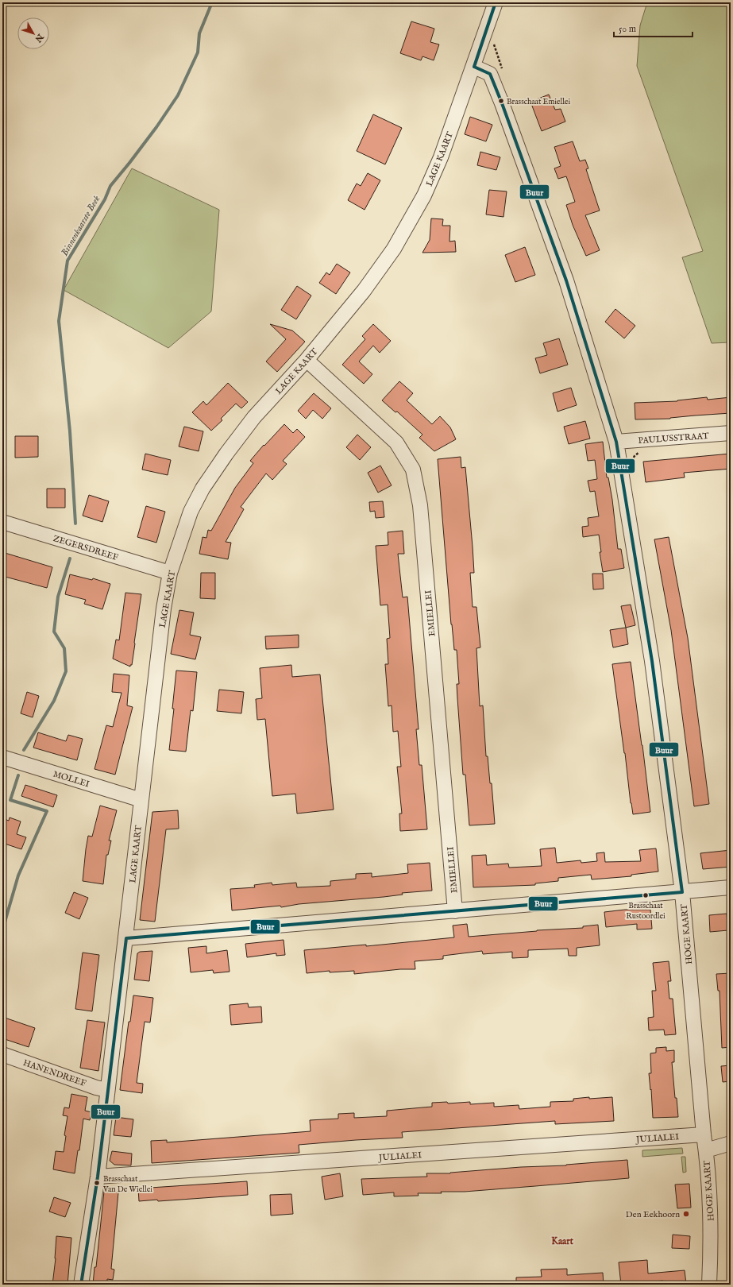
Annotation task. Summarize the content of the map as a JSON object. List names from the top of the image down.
{
  "streets": {
    "street": [
      "LAGE KAART",
      "PAULUSSTRAAT",
      "ZEGERSDREEF",
      "EMIELLEI",
      "MOLLEI",
      "HOGE KAART",
      "HANENDREEF",
      "JULIALEI"
    ]
  },
  "crossings": [
    ["LAGE KAART", "ZEGERSDREEF"],
    ["LAGE KAART", "EMIELLEI"],
    ["LAGE KAART", "MOLLEI"],
    ["LAGE KAART", "HOGE KAART"],
    ["LAGE KAART", "HANENDREEF"],
    ["LAGE KAART", "JULIALEI"],
    ["PAULUSSTRAAT", "HOGE KAART"],
    ["HOGE KAART", "JULIALEI"]
  ],
  "districts": ["Kaart"],
  "water": ["Binnenkaarste Beek"],
  "places": [
    "Brasschaat Emiellei",
    "Brasschaat Rustoordlei",
    "Brasschaat Van De Wiellei",
    "Den Eekhoorn"
  ],
  "lines": ["transit line Buur"],
  "scale_bar": "50 m",
  "north": "bottom right"
}
